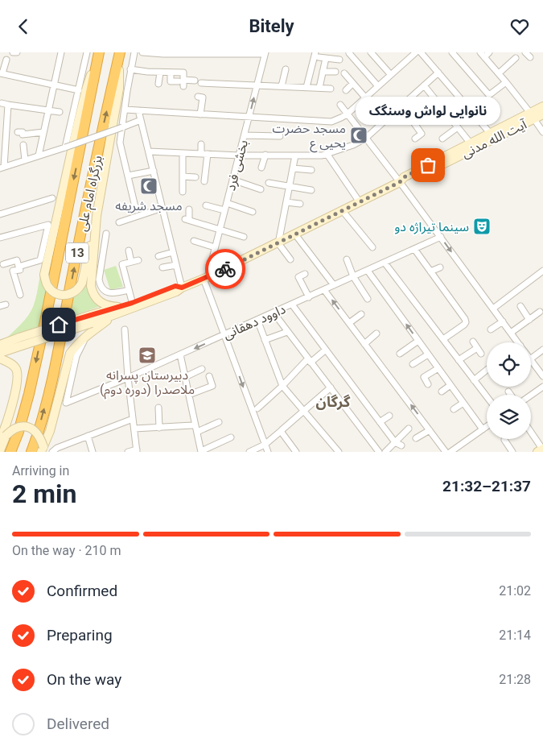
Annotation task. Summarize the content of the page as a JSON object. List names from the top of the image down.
{
  "streets": {
    "highway": ["بزرگراه امام علی", "13"],
    "main road": ["آیت الله مدنی"],
    "street": ["بخشی فرد", "داوود دهقانی"]
  },
  "crossings": [
    ["آیت الله مدنی", "بخشی فرد"]
  ],
  "districts": ["گرگان"],
  "places": {
    "mosque": ["مسجد حضرت یحیی ع", "مسجد شریفه"],
    "other": ["نانوایی لواش وسنگک"],
    "theatre": ["سینما تیراژه دو"],
    "school or university": ["دبيرستان پسرانه ملاصدرا (دوره دوم)"]
  },
  "page": {
    "header": "Bitely",
    "bubble": "نانوایی لواش وسنگک",
    "heading": ["2 min", "Arriving in", "21:32–21:37"],
    "bar": "On the way · 210 m",
    "list": [
      ["Confirmed", "21:02"],
      ["Preparing", "21:14"],
      ["On the way", "21:28"],
      "Delivered"
    ]
  }
}
